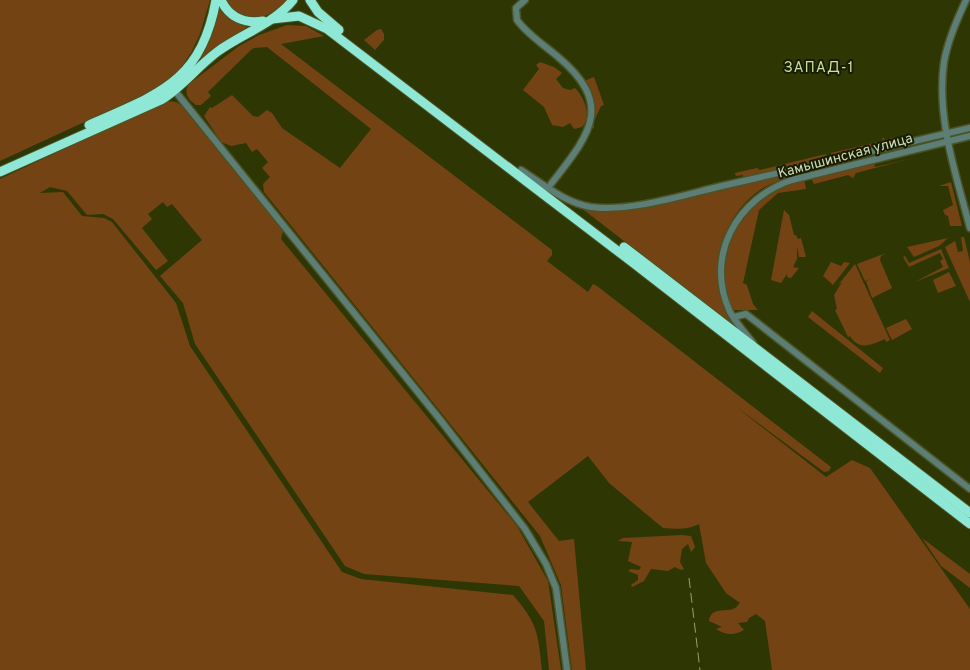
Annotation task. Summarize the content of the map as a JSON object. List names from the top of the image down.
{
  "streets": {
    "street": ["Камышинская улица"]
  },
  "districts": ["ЗАПАД-1"]
}
